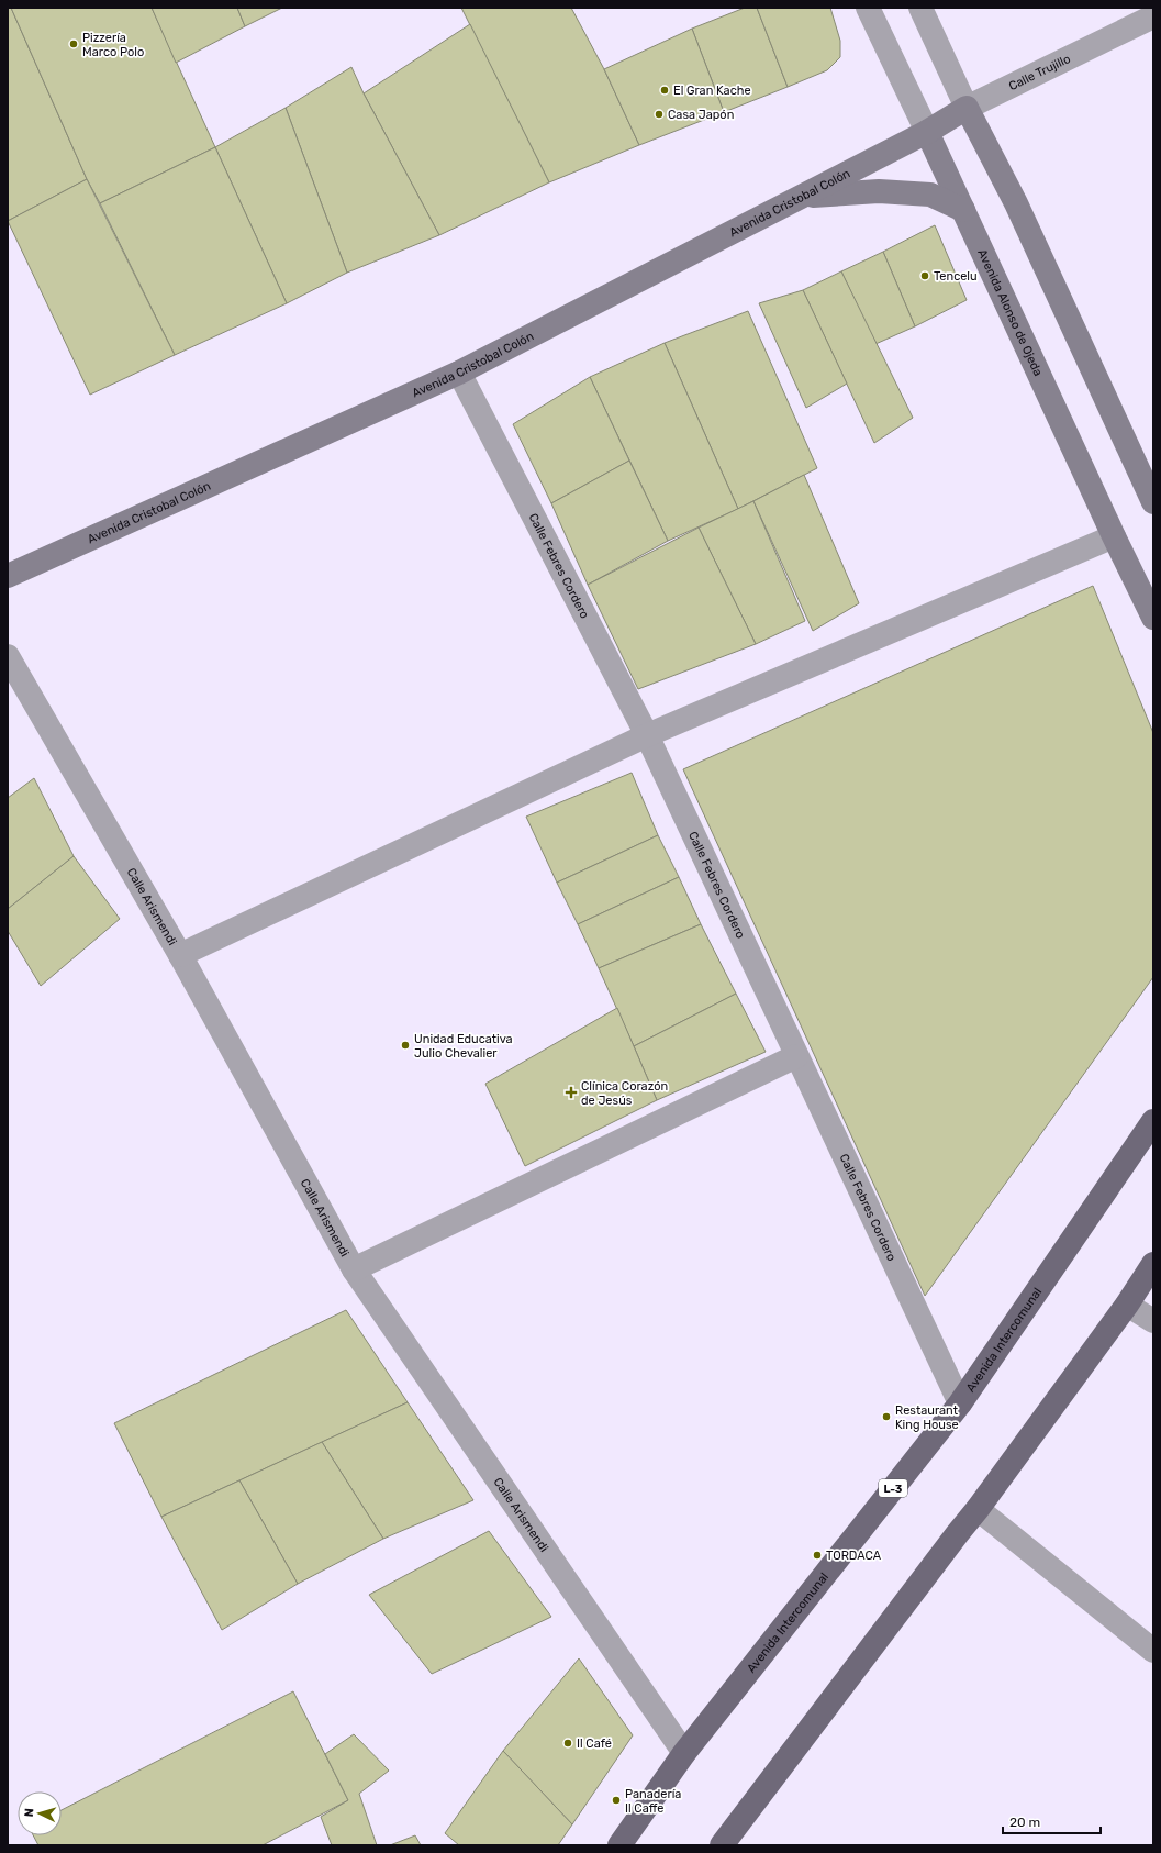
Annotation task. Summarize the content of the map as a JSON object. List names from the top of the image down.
{
  "streets": {
    "main road": ["Avenida Intercomunal", "L-3"],
    "street": [
      "Calle Trujillo",
      "Avenida Cristobal Colón",
      "Avenida Alonso de Ojeda",
      "Calle Febres Cordero",
      "Calle Arismendi"
    ]
  },
  "crossings": [
    ["Calle Trujillo", "Avenida Cristobal Colón"],
    ["Calle Trujillo", "Avenida Alonso de Ojeda"],
    ["Avenida Cristobal Colón", "Avenida Alonso de Ojeda"],
    ["Avenida Cristobal Colón", "Calle Febres Cordero"],
    ["Calle Febres Cordero", "Avenida Intercomunal"],
    ["Calle Arismendi", "Avenida Intercomunal"]
  ],
  "places": {
    "other": [
      "Pizzería Marco Polo",
      "El Gran Kache",
      "Casa Japón",
      "Tencelu",
      "Unidad Educativa Julio Chevalier",
      "Restaurant King House",
      "TORDACA",
      "Il Café",
      "Panadería Il Caffe"
    ],
    "health": ["Clínica Corazón de Jesús"]
  },
  "scale_bar": "20 m",
  "north": "left"
}
